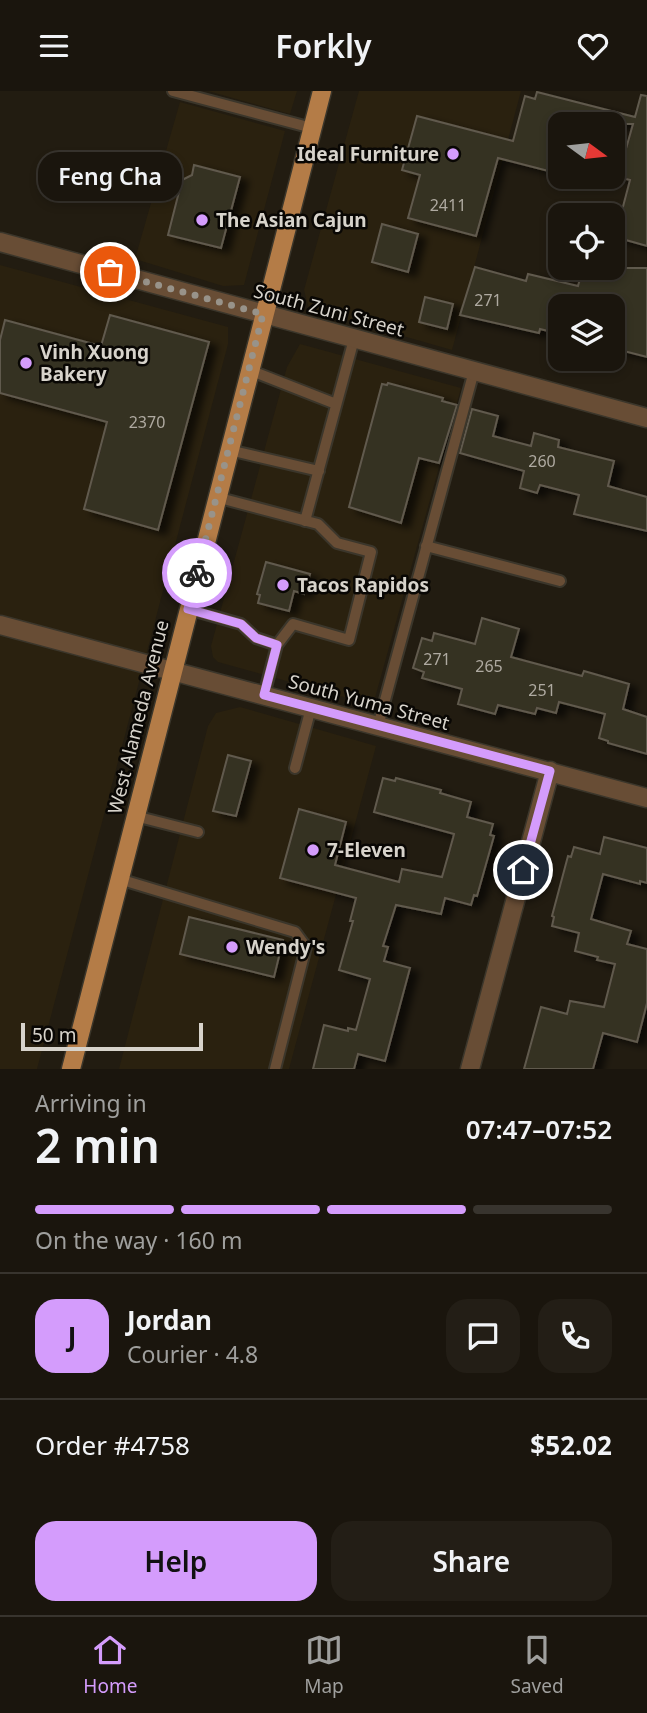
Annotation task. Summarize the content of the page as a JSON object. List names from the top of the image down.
{
  "streets": {
    "main road": ["West Alameda Avenue"],
    "street": ["South Zuni Street", "South Yuma Street"]
  },
  "crossings": [
    ["South Zuni Street", "West Alameda Avenue"],
    ["South Yuma Street", "West Alameda Avenue"]
  ],
  "places": [
    "Ideal Furniture",
    "The Asian Cajun",
    "Feng Cha",
    "Vinh Xuong Bakery",
    "Tacos Rapidos",
    "7-Eleven",
    "Wendy's"
  ],
  "house_numbers": [
    "2411",
    "271",
    "2370",
    "260",
    "271",
    "265",
    "251"
  ],
  "scale_bar": "50 m",
  "north": "right",
  "page": {
    "header": "Forkly",
    "bubble": "Feng Cha",
    "scale": "50 m",
    "heading": ["2 min", "Arriving in", "07:47–07:52"],
    "panel": [
      "Jordan",
      "Courier · 4.8",
      "Order #4758",
      "$52.02"
    ],
    "bar": "On the way · 160 m",
    "round": "J",
    "buttons": ["Help", "Share"],
    "tabs": ["Home", "Map", "Saved"]
  }
}
